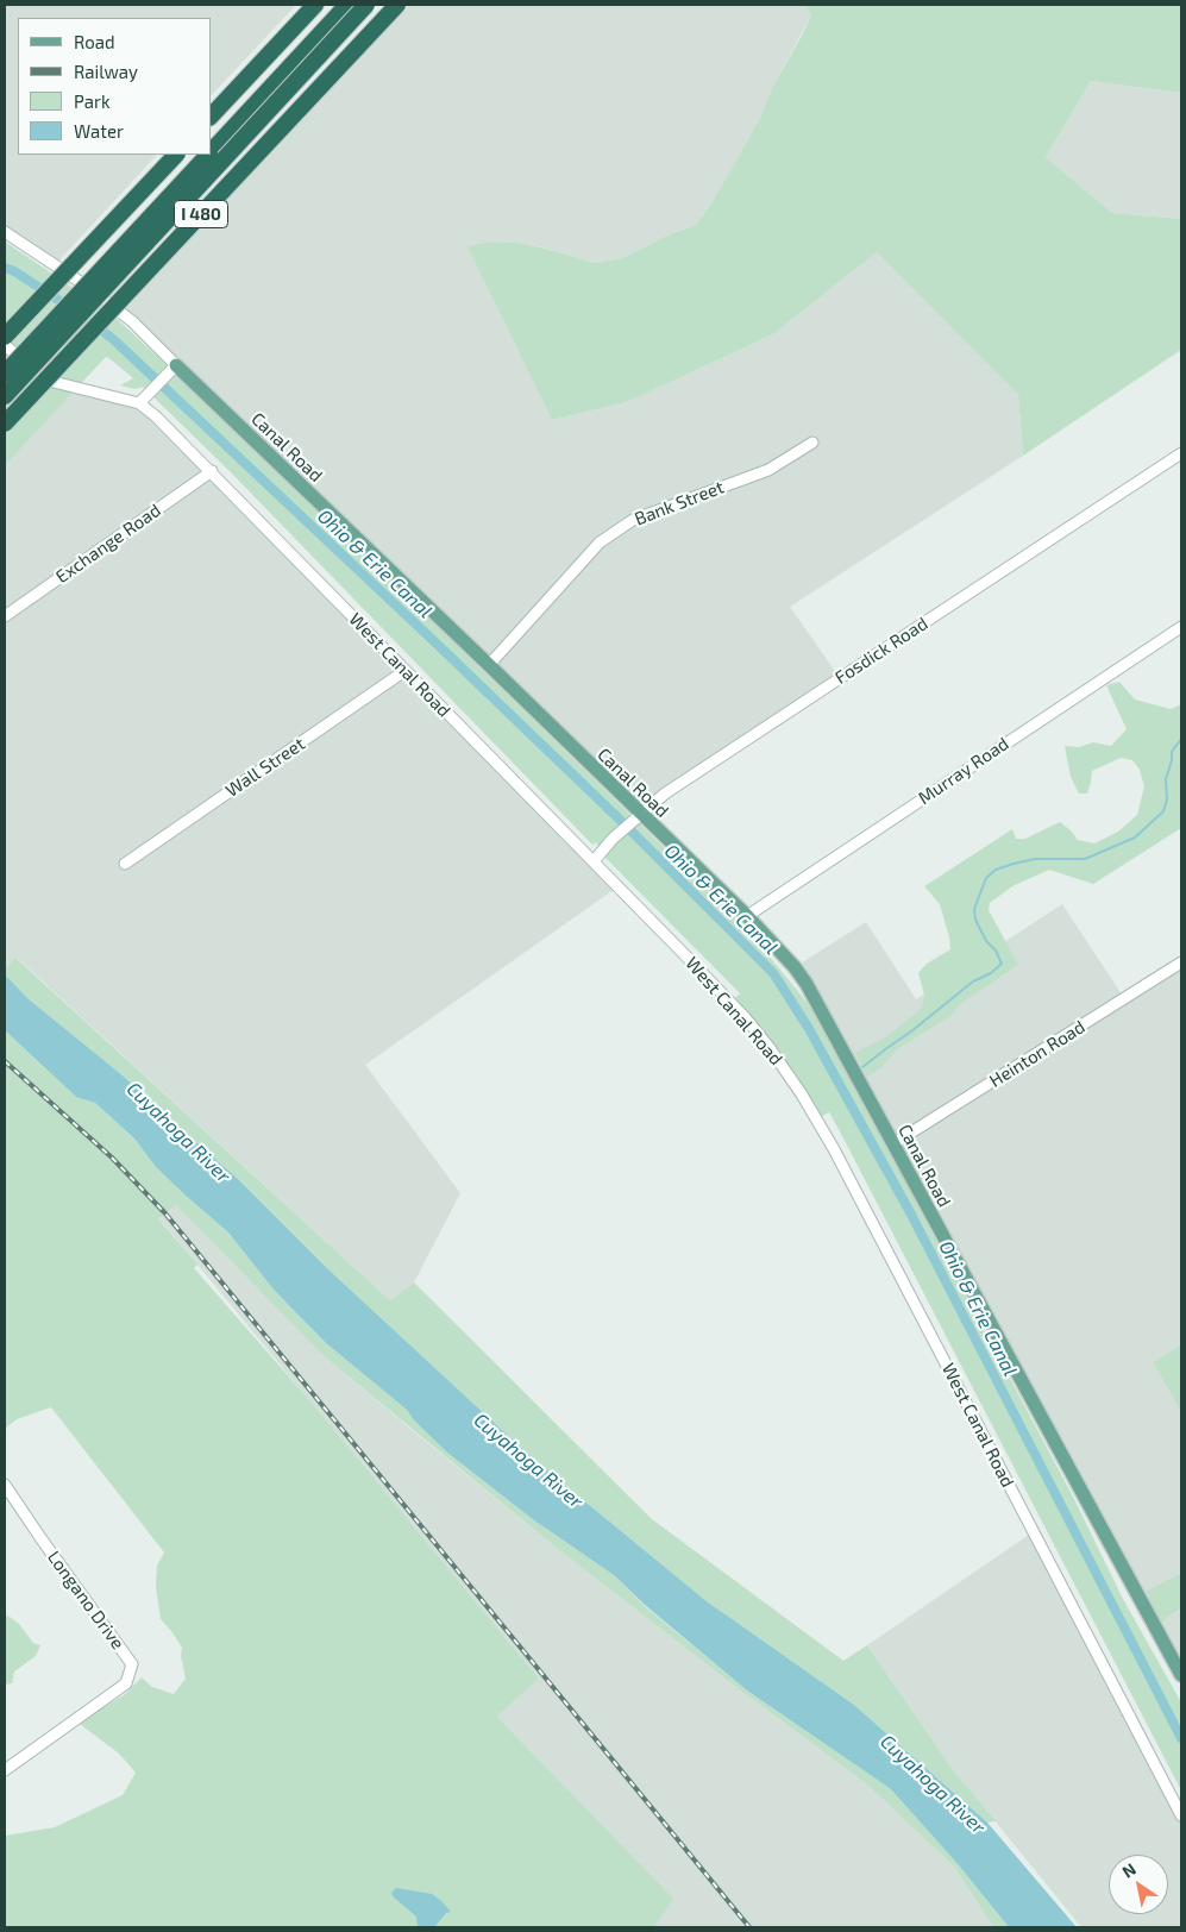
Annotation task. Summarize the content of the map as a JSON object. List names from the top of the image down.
{
  "streets": {
    "highway": ["I 480"],
    "main road": ["Canal Road"],
    "street": [
      "Bank Street",
      "Exchange Road",
      "Fosdick Road",
      "West Canal Road",
      "Wall Street",
      "Murray Road",
      "Heinton Road",
      "Longano Drive"
    ]
  },
  "crossings": [
    ["Canal Road", "Bank Street"],
    ["Canal Road", "Fosdick Road"],
    ["Canal Road", "Murray Road"],
    ["Canal Road", "Heinton Road"],
    ["Exchange Road", "West Canal Road"],
    ["Fosdick Road", "West Canal Road"],
    ["West Canal Road", "Wall Street"]
  ],
  "water": ["Ohio & Erie Canal", "Cuyahoga River"],
  "legend": [
    "Road",
    "Railway",
    "Park",
    "Water"
  ],
  "north": "top left"
}
